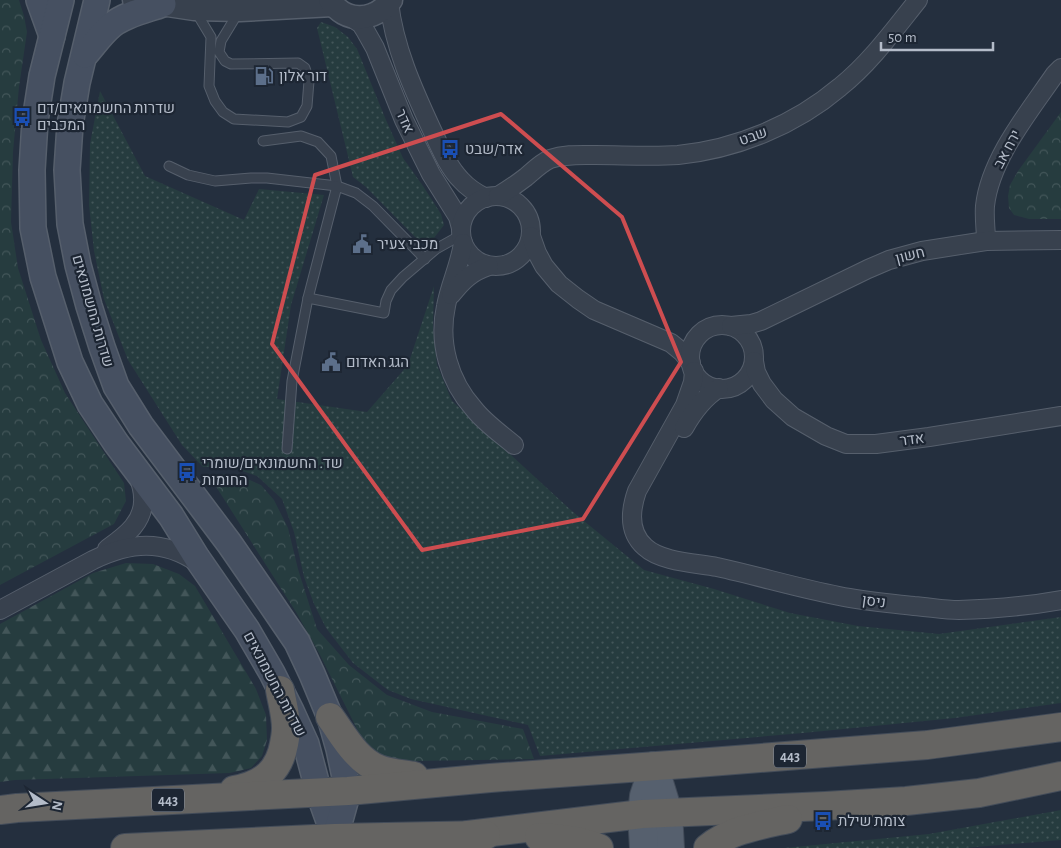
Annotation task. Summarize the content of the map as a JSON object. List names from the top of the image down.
{
  "streets": {
    "highway": ["443"],
    "main road": ["שדרות החשמונאים"],
    "street": [
      "אדר",
      "שבט",
      "ירח אב",
      "חשון",
      "ניסן"
    ]
  },
  "crossings": [
    ["אדר", "שבט"],
    ["אדר", "חשון"],
    ["אדר", "ניסן"],
    ["ירח אב", "חשון"],
    ["חשון", "ניסן"],
    ["שדרות החשמונאים", "443"]
  ],
  "places": {
    "fuel station": ["דור אלון"],
    "bus stop": [
      "שדרות החשמונאים/דם המכבים",
      "אדר/שבט",
      "שד. החשמונאים/שומרי החומות",
      "צומת שילת"
    ],
    "public building": ["מכבי צעיר", "הגג האדום"]
  },
  "scale_bar": "50 m",
  "north": "right"
}
